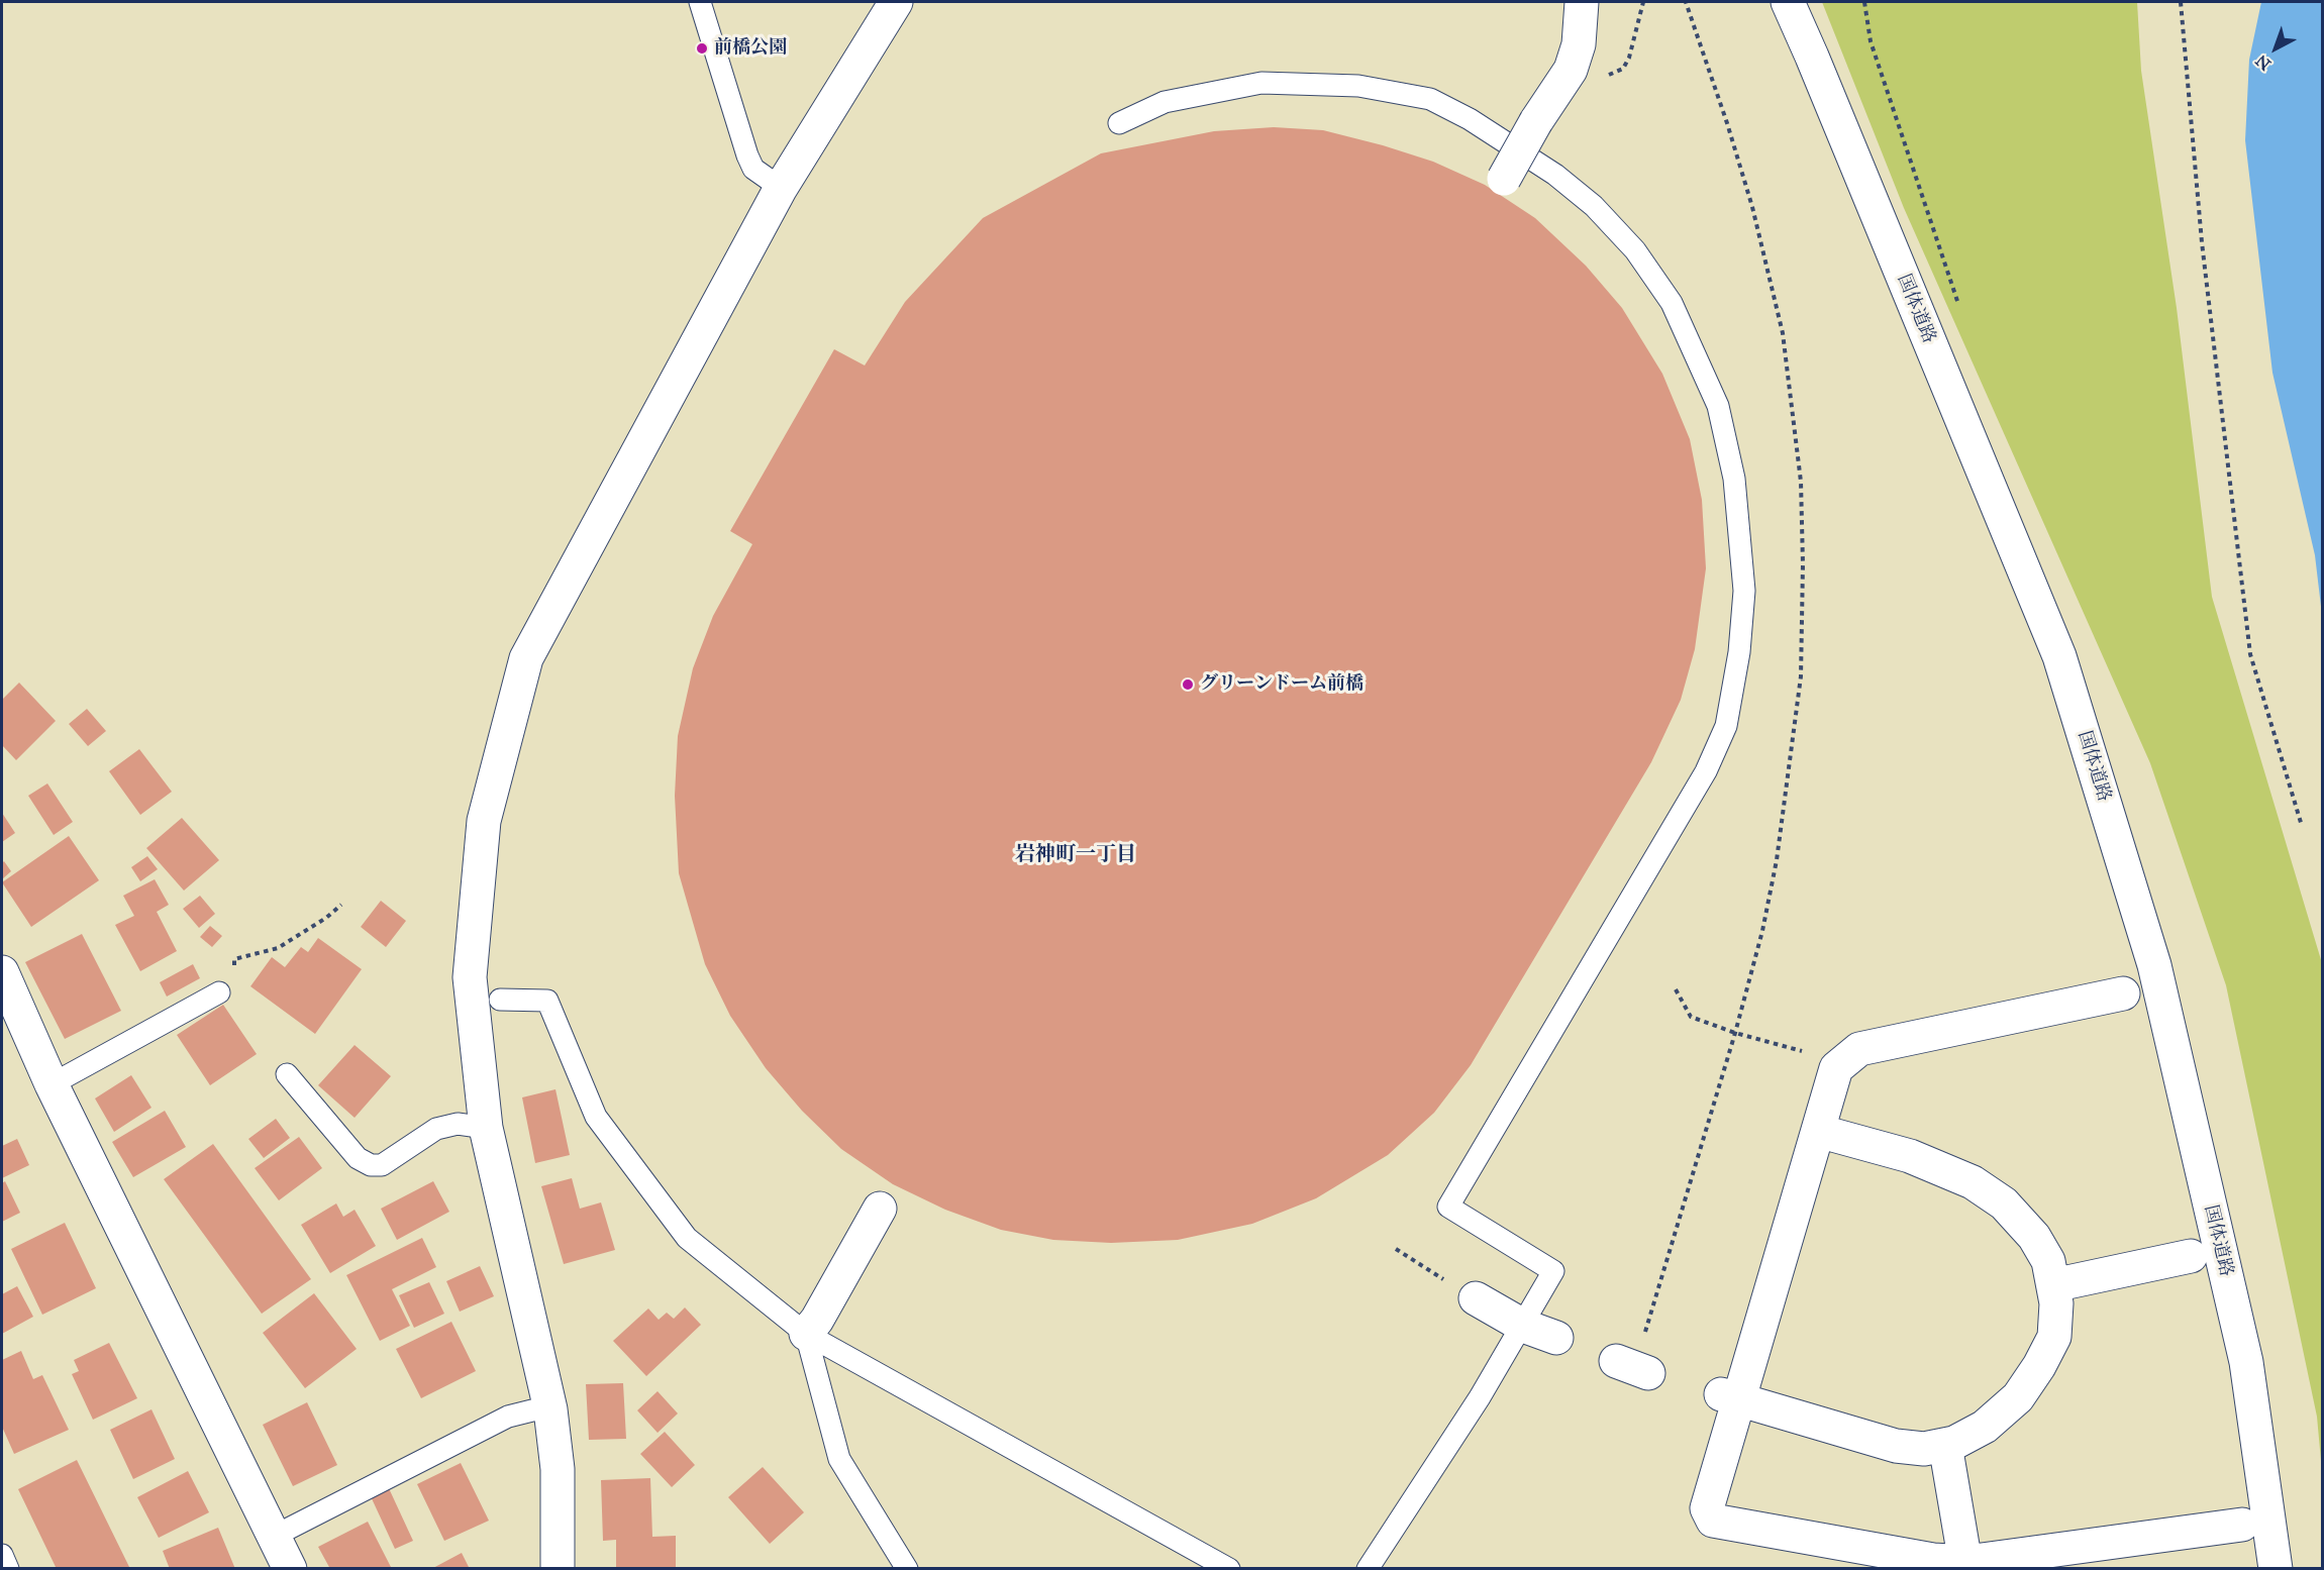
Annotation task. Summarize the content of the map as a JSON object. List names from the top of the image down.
{
  "streets": {
    "street": ["国体道路"]
  },
  "districts": ["岩神町一丁目"],
  "places": ["前橋公園", "グリーンドーム前橋"],
  "north": "bottom left"
}
